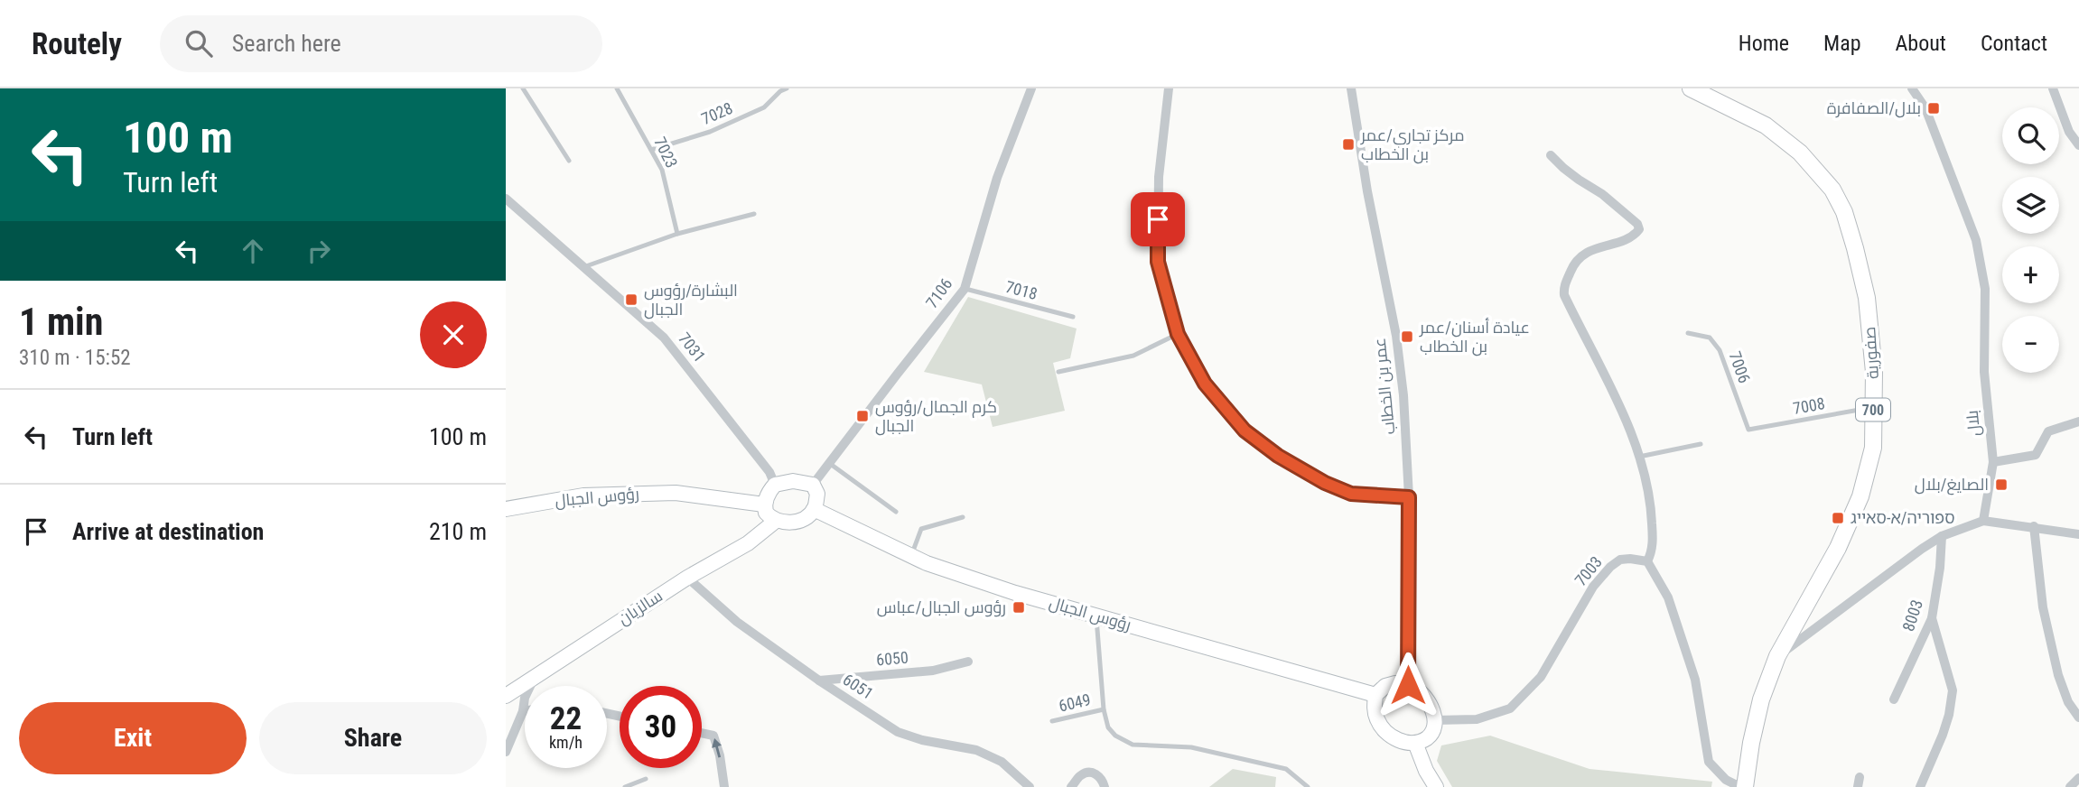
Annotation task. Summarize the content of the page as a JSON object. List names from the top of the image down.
{
  "streets": {
    "main road": ["صفورية", "700"],
    "street": [
      "7106",
      "7031",
      "عمر بن الخطاب",
      "بلال",
      "رؤوس الجبال",
      "7003",
      "سالزيان",
      "8003",
      "6050",
      "6051"
    ],
    "lane": [
      "7028",
      "7023",
      "7018",
      "7006",
      "7008",
      "6049"
    ]
  },
  "crossings": [
    ["7028", "7023"],
    ["7018", "7106"],
    ["7106", "7031"],
    ["7106", "رؤوس الجبال"],
    ["7106", "سالزيان"],
    ["7031", "رؤوس الجبال"],
    ["7031", "سالزيان"],
    ["صفورية", "7008"],
    ["7006", "7008"],
    ["عمر بن الخطاب", "رؤوس الجبال"],
    ["عمر بن الخطاب", "7003"],
    ["رؤوس الجبال", "7003"],
    ["رؤوس الجبال", "سالزيان"],
    ["سالزيان", "6051"],
    ["6050", "6051"]
  ],
  "places": {
    "transit": [
      "بلال/الصفافرة",
      "مركز تجاري/عمر بن الخطاب",
      "البشارة/رؤوس الجبال",
      "عيادة أسنان/عمر بن الخطاب",
      "كرم الجمال/رؤوس الجبال",
      "الصايغ/بلال",
      "ספוריה/א-סאייג",
      "رؤوس الجبال/عباس"
    ]
  },
  "page": {
    "header": "Routely",
    "search": "Search here",
    "nav": [
      "Home",
      "Map",
      "About",
      "Contact"
    ],
    "turn": ["100 m", "Turn left"],
    "map_buttons": ["+", "−"],
    "heading": ["1 min", "310 m · 15:52"],
    "list": [
      {
        "name": "Turn left",
        "value": "100 m"
      },
      {
        "name": "Arrive at destination",
        "value": "210 m"
      }
    ],
    "speed": "22 km/h",
    "limit": "30",
    "buttons": ["Exit", "Share"]
  }
}
